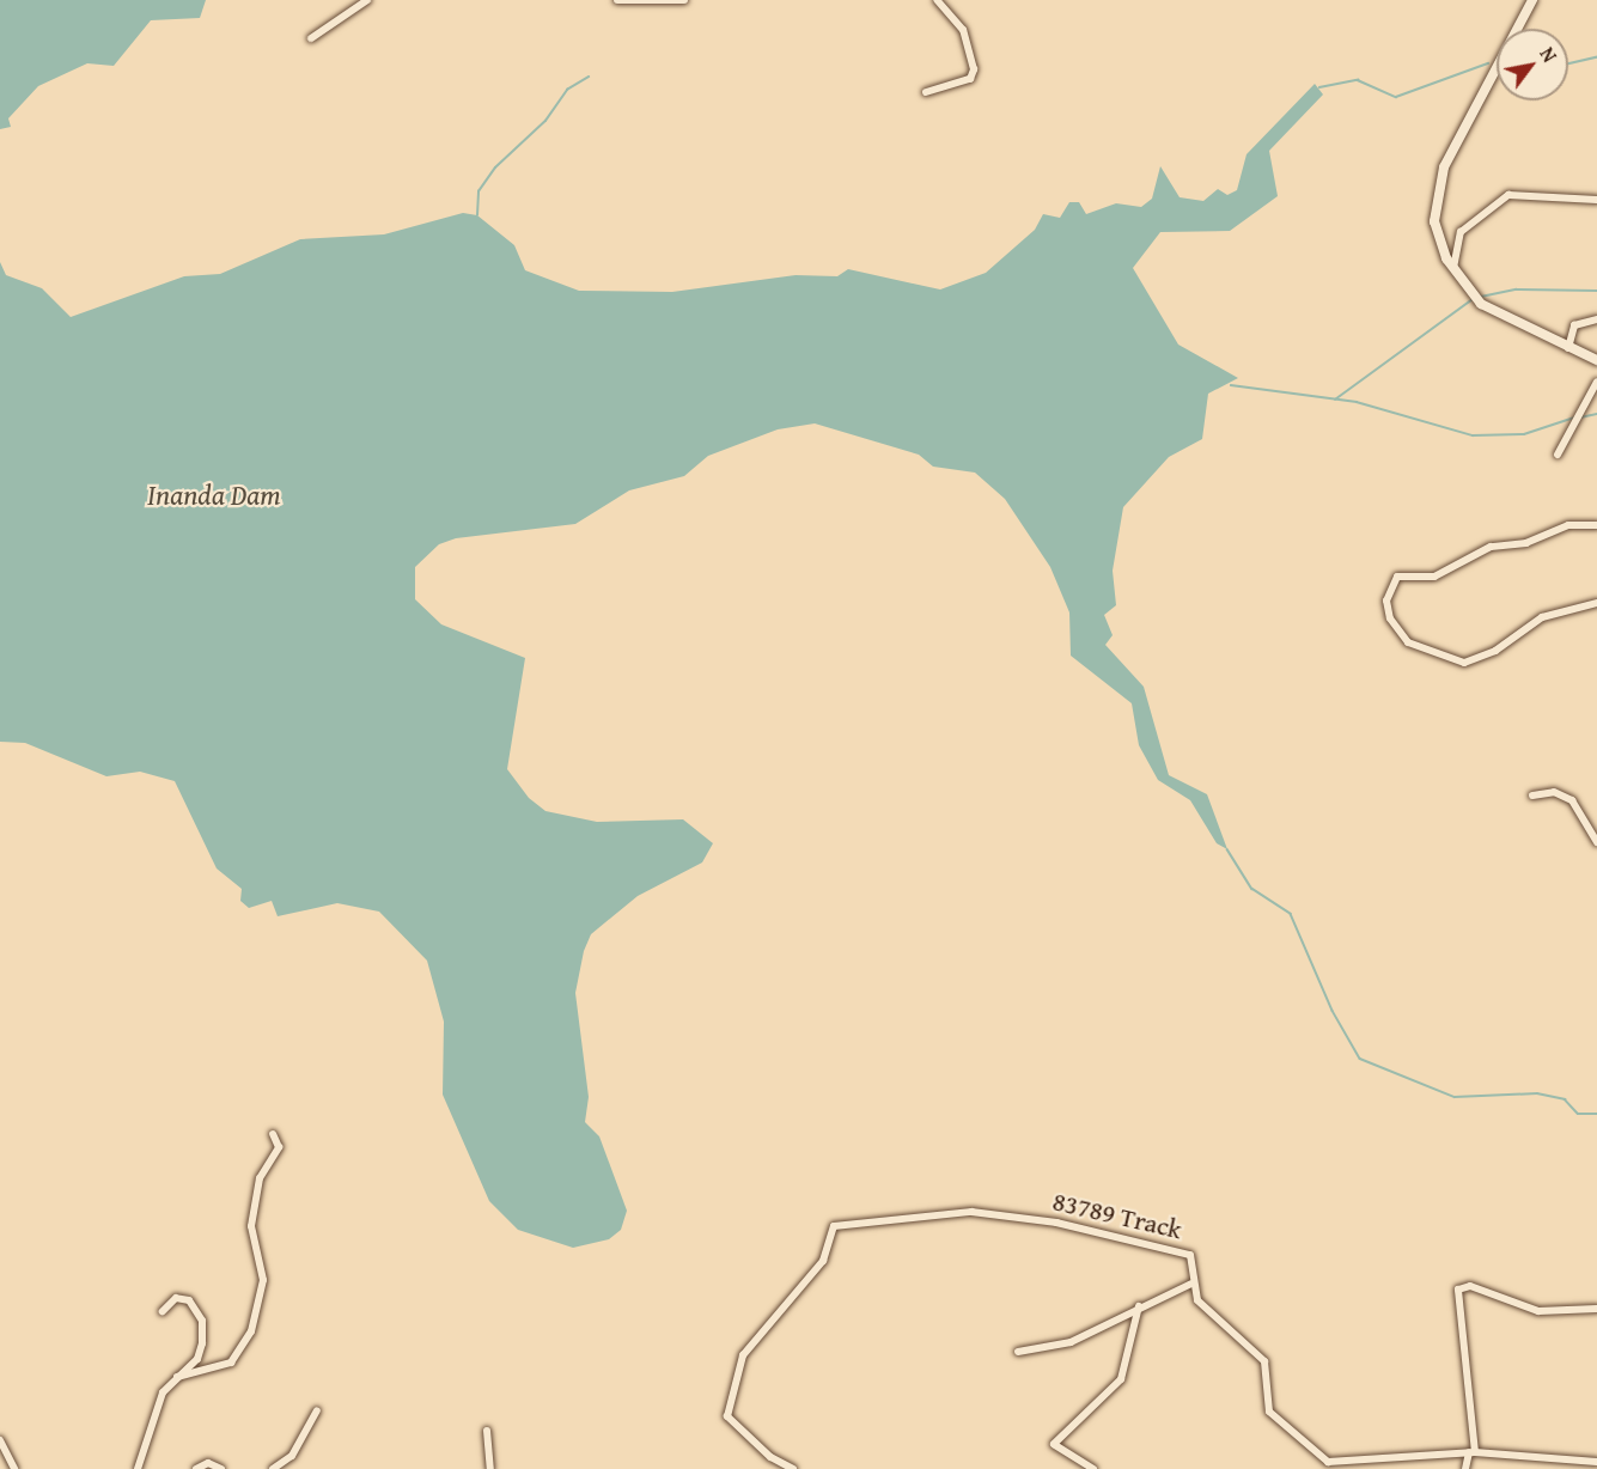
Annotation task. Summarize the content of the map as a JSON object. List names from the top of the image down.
{
  "streets": {
    "street": ["83789 Track"]
  },
  "water": ["Inanda Dam"],
  "north": "top right"
}
